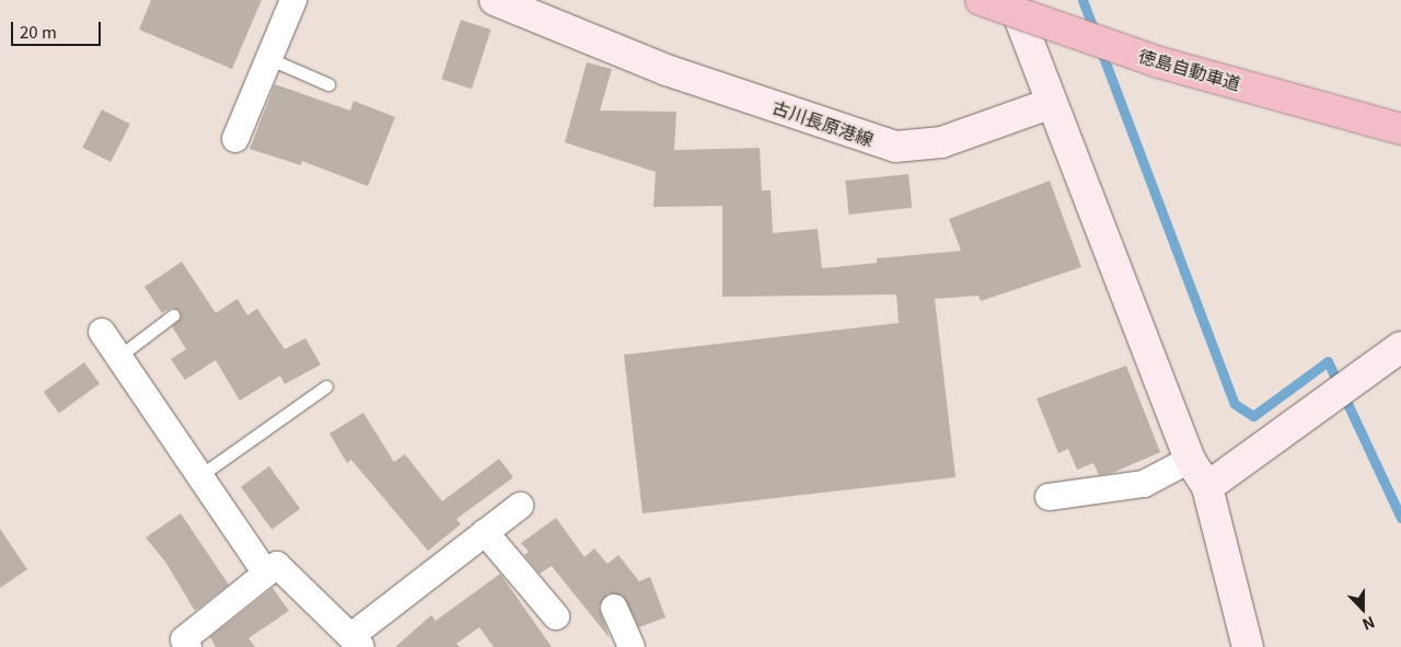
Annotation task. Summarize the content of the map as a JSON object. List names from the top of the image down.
{
  "streets": {
    "highway": ["徳島自動車道"],
    "street": ["古川長原港線"]
  },
  "scale_bar": "20 m",
  "north": "bottom"
}
